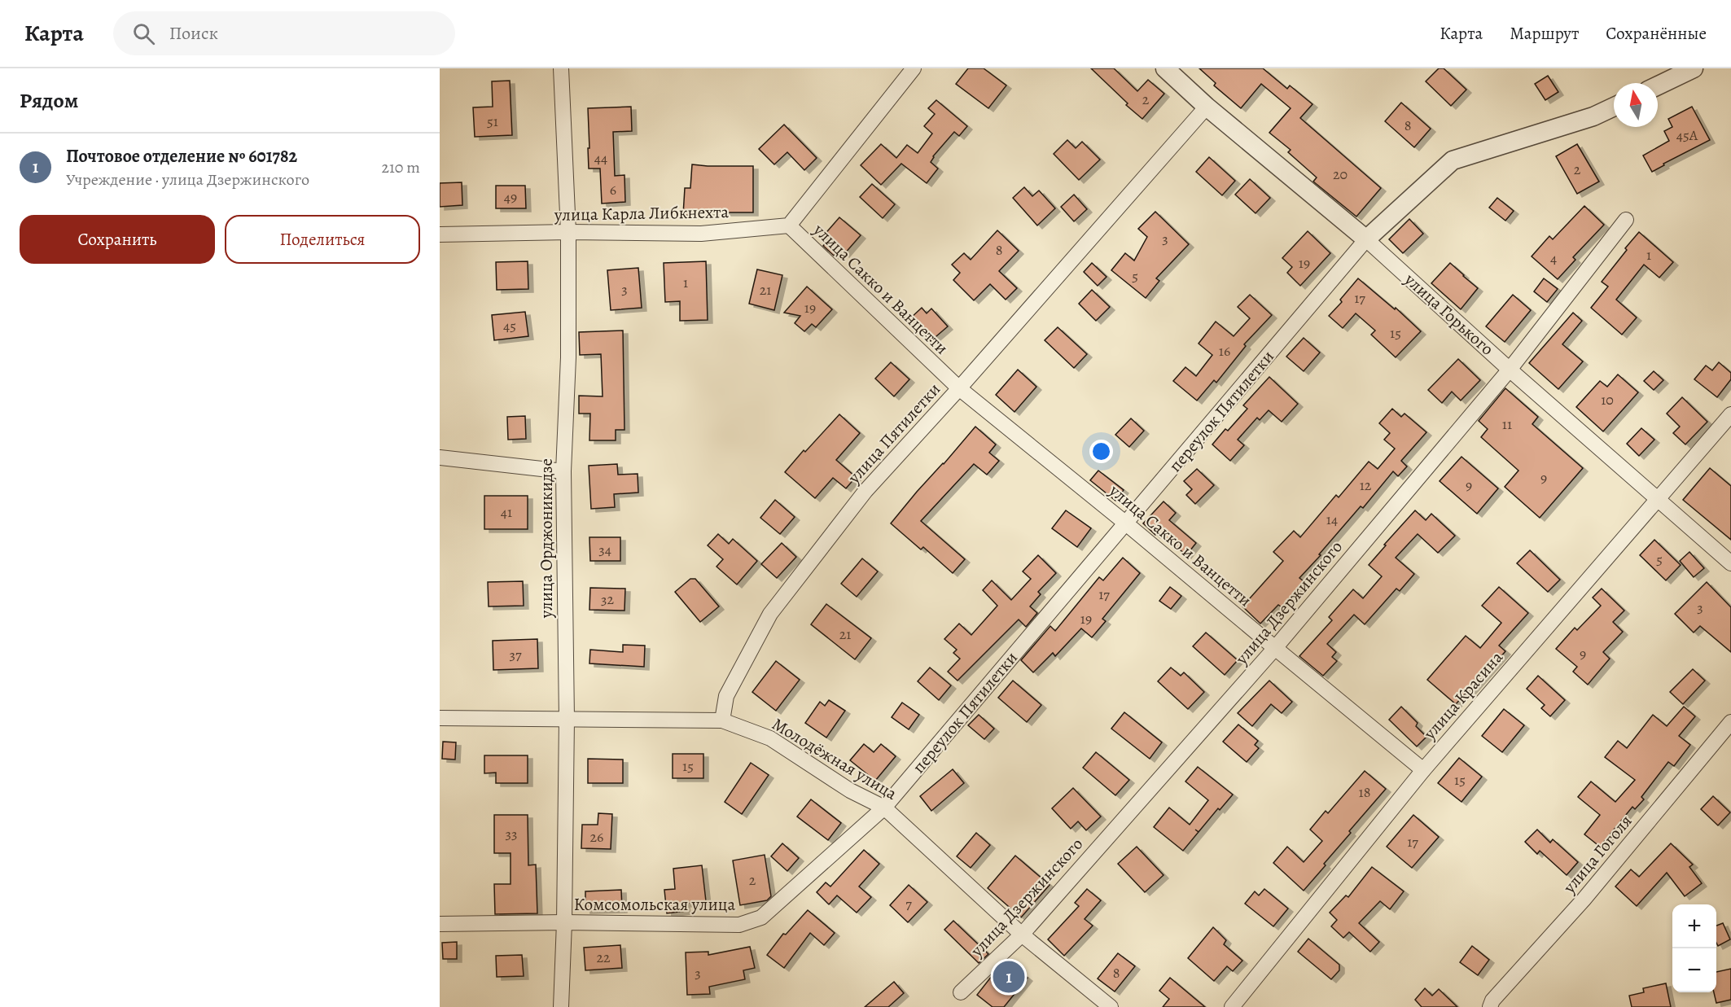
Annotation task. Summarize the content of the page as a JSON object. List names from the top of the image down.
{
  "streets": {
    "street": [
      "улица Карла Либкнехта",
      "улица Сакко и Ванцетти",
      "улица Горького",
      "переулок Пятилетки",
      "улица Пятилетки",
      "улица Орджоникидзе",
      "улица Дзержинского",
      "улица Красина",
      "Молодёжная улица",
      "улица Гоголя",
      "Комсомольская улица"
    ]
  },
  "crossings": [
    ["улица Карла Либкнехта", "улица Сакко и Ванцетти"],
    ["улица Карла Либкнехта", "улица Орджоникидзе"],
    ["улица Сакко и Ванцетти", "переулок Пятилетки"],
    ["улица Сакко и Ванцетти", "улица Пятилетки"],
    ["улица Сакко и Ванцетти", "улица Дзержинского"],
    ["улица Сакко и Ванцетти", "улица Красина"],
    ["улица Горького", "переулок Пятилетки"],
    ["улица Горького", "улица Пятилетки"],
    ["улица Горького", "улица Дзержинского"],
    ["улица Горького", "улица Красина"],
    ["переулок Пятилетки", "Молодёжная улица"],
    ["переулок Пятилетки", "Комсомольская улица"],
    ["улица Пятилетки", "Молодёжная улица"],
    ["улица Орджоникидзе", "Молодёжная улица"],
    ["улица Орджоникидзе", "Комсомольская улица"],
    ["улица Дзержинского", "Молодёжная улица"],
    ["Молодёжная улица", "Комсомольская улица"]
  ],
  "house_numbers": [
    "2",
    "51",
    "8",
    "45А",
    "44",
    "2",
    "20",
    "6",
    "49",
    "3",
    "8",
    "1",
    "4",
    "19",
    "5",
    "1",
    "3",
    "21",
    "17",
    "19",
    "45",
    "15",
    "16",
    "10",
    "11",
    "9",
    "12",
    "9",
    "41",
    "14",
    "34",
    "5",
    "17",
    "32",
    "3",
    "19",
    "21",
    "9",
    "37",
    "15",
    "15",
    "18",
    "33",
    "26",
    "17",
    "2",
    "7",
    "22",
    "3",
    "8"
  ],
  "north": "top",
  "page": {
    "header": "Карта",
    "search": "Поиск",
    "nav": ["Карта", "Маршрут", "Сохранённые"],
    "heading": "Рядом",
    "list": [
      {
        "mark": "1",
        "name": "Почтовое отделение № 601782",
        "note": "Учреждение · улица Дзержинского",
        "value": "210 m"
      }
    ],
    "buttons": ["Сохранить", "Поделиться"],
    "map_buttons": ["+", "−"],
    "pins": "1"
  }
}
